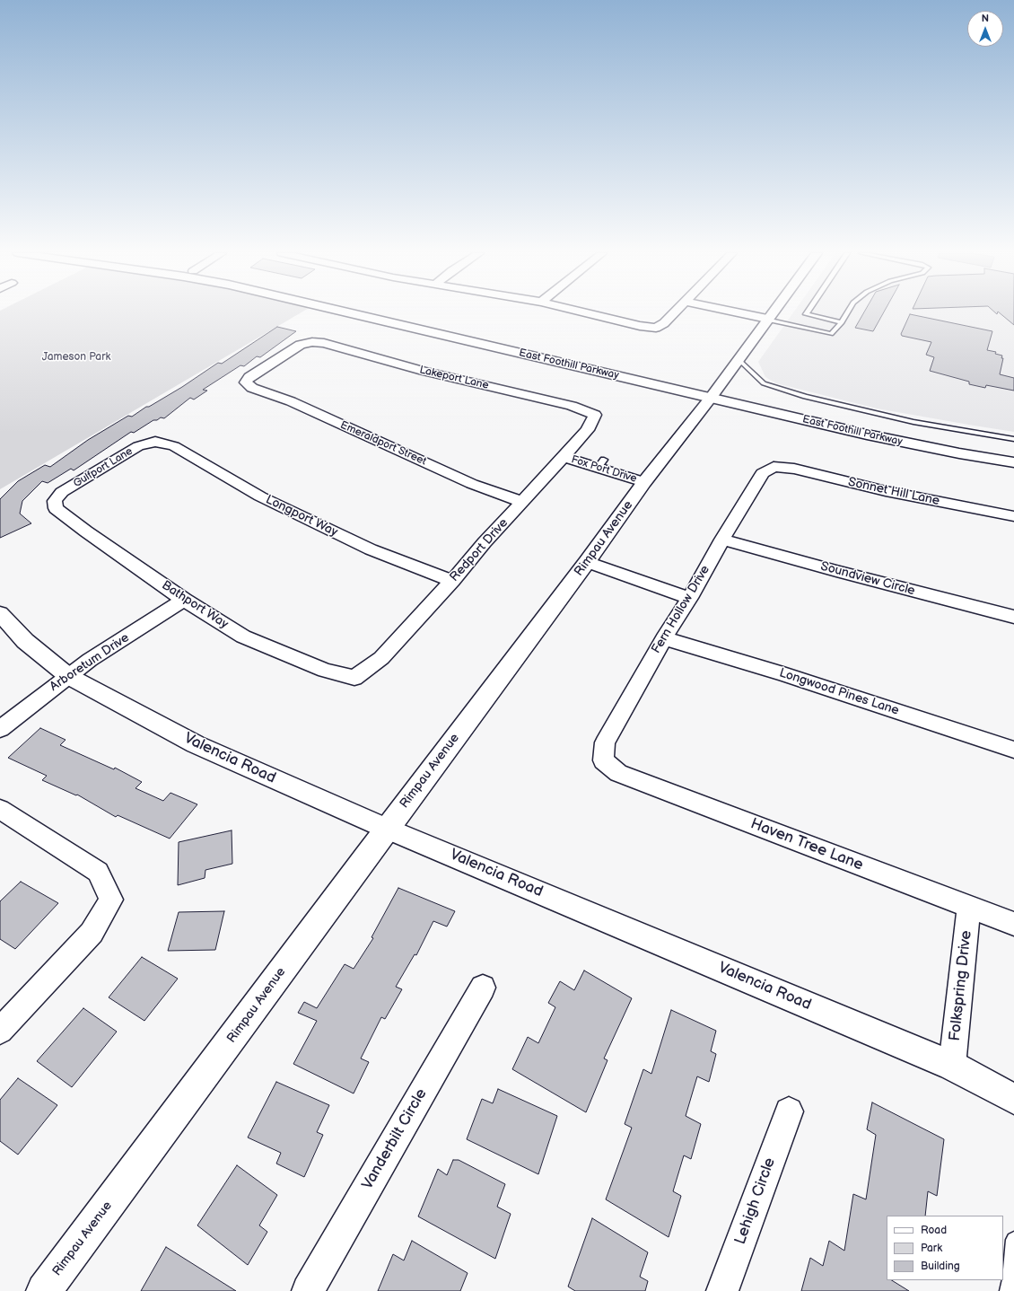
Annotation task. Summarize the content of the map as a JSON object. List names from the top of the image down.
{
  "streets": {
    "main road": ["East Foothill Parkway", "Rimpau Avenue", "Valencia Road"],
    "street": [
      "Lakeport Lane",
      "Emeraldport Street",
      "Gulfport Lane",
      "Fox Port Drive",
      "Sonnet Hill Lane",
      "Longport Way",
      "Redport Drive",
      "Soundview Circle",
      "Bathport Way",
      "Fern Hollow Drive",
      "Arboretum Drive",
      "Longwood Pines Lane",
      "Haven Tree Lane",
      "Folkspring Drive",
      "Vanderbilt Circle",
      "Lehigh Circle"
    ]
  },
  "crossings": [
    ["East Foothill Parkway", "Rimpau Avenue"],
    ["Lakeport Lane", "Emeraldport Street"],
    ["Lakeport Lane", "Redport Drive"],
    ["Emeraldport Street", "Redport Drive"],
    ["Gulfport Lane", "Longport Way"],
    ["Gulfport Lane", "Bathport Way"],
    ["Fox Port Drive", "Rimpau Avenue"],
    ["Fox Port Drive", "Redport Drive"],
    ["Sonnet Hill Lane", "Fern Hollow Drive"],
    ["Longport Way", "Redport Drive"],
    ["Rimpau Avenue", "Valencia Road"],
    ["Redport Drive", "Bathport Way"],
    ["Soundview Circle", "Fern Hollow Drive"],
    ["Bathport Way", "Arboretum Drive"],
    ["Fern Hollow Drive", "Longwood Pines Lane"],
    ["Fern Hollow Drive", "Haven Tree Lane"],
    ["Arboretum Drive", "Valencia Road"],
    ["Valencia Road", "Folkspring Drive"],
    ["Haven Tree Lane", "Folkspring Drive"]
  ],
  "parks": ["Jameson Park"],
  "legend": ["Road", "Park", "Building"],
  "north": "top"
}
